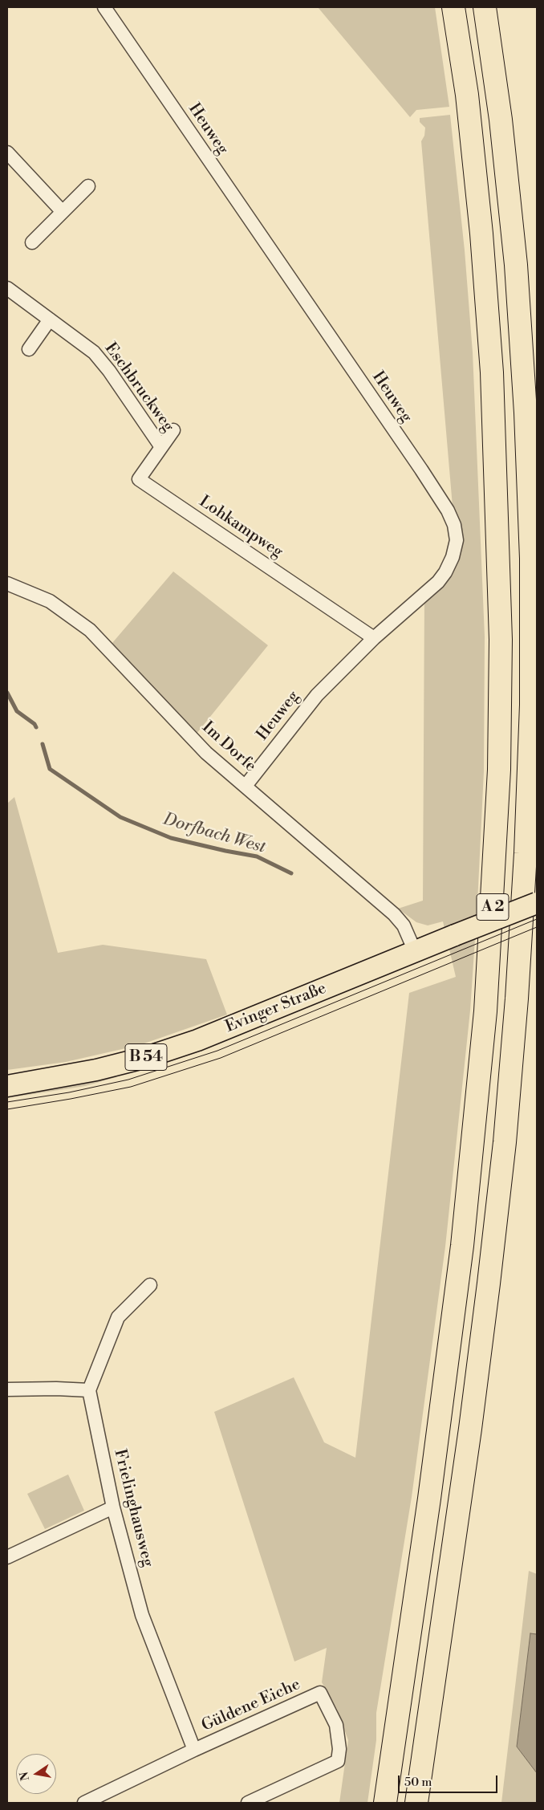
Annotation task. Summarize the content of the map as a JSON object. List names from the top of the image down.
{
  "streets": {
    "highway": ["A 2"],
    "main road": ["Evinger Straße", "B 54"],
    "street": [
      "Heuweg",
      "Eschbruckweg",
      "Lohkampweg",
      "Im Dorfe",
      "Frielinghausweg",
      "Güldene Eiche"
    ]
  },
  "crossings": [
    ["Heuweg", "Lohkampweg"],
    ["Heuweg", "Im Dorfe"],
    ["Eschbruckweg", "Lohkampweg"],
    ["Im Dorfe", "Evinger Straße"],
    ["Frielinghausweg", "Güldene Eiche"]
  ],
  "water": ["Dorfbach West"],
  "scale_bar": "50 m",
  "north": "left"
}
